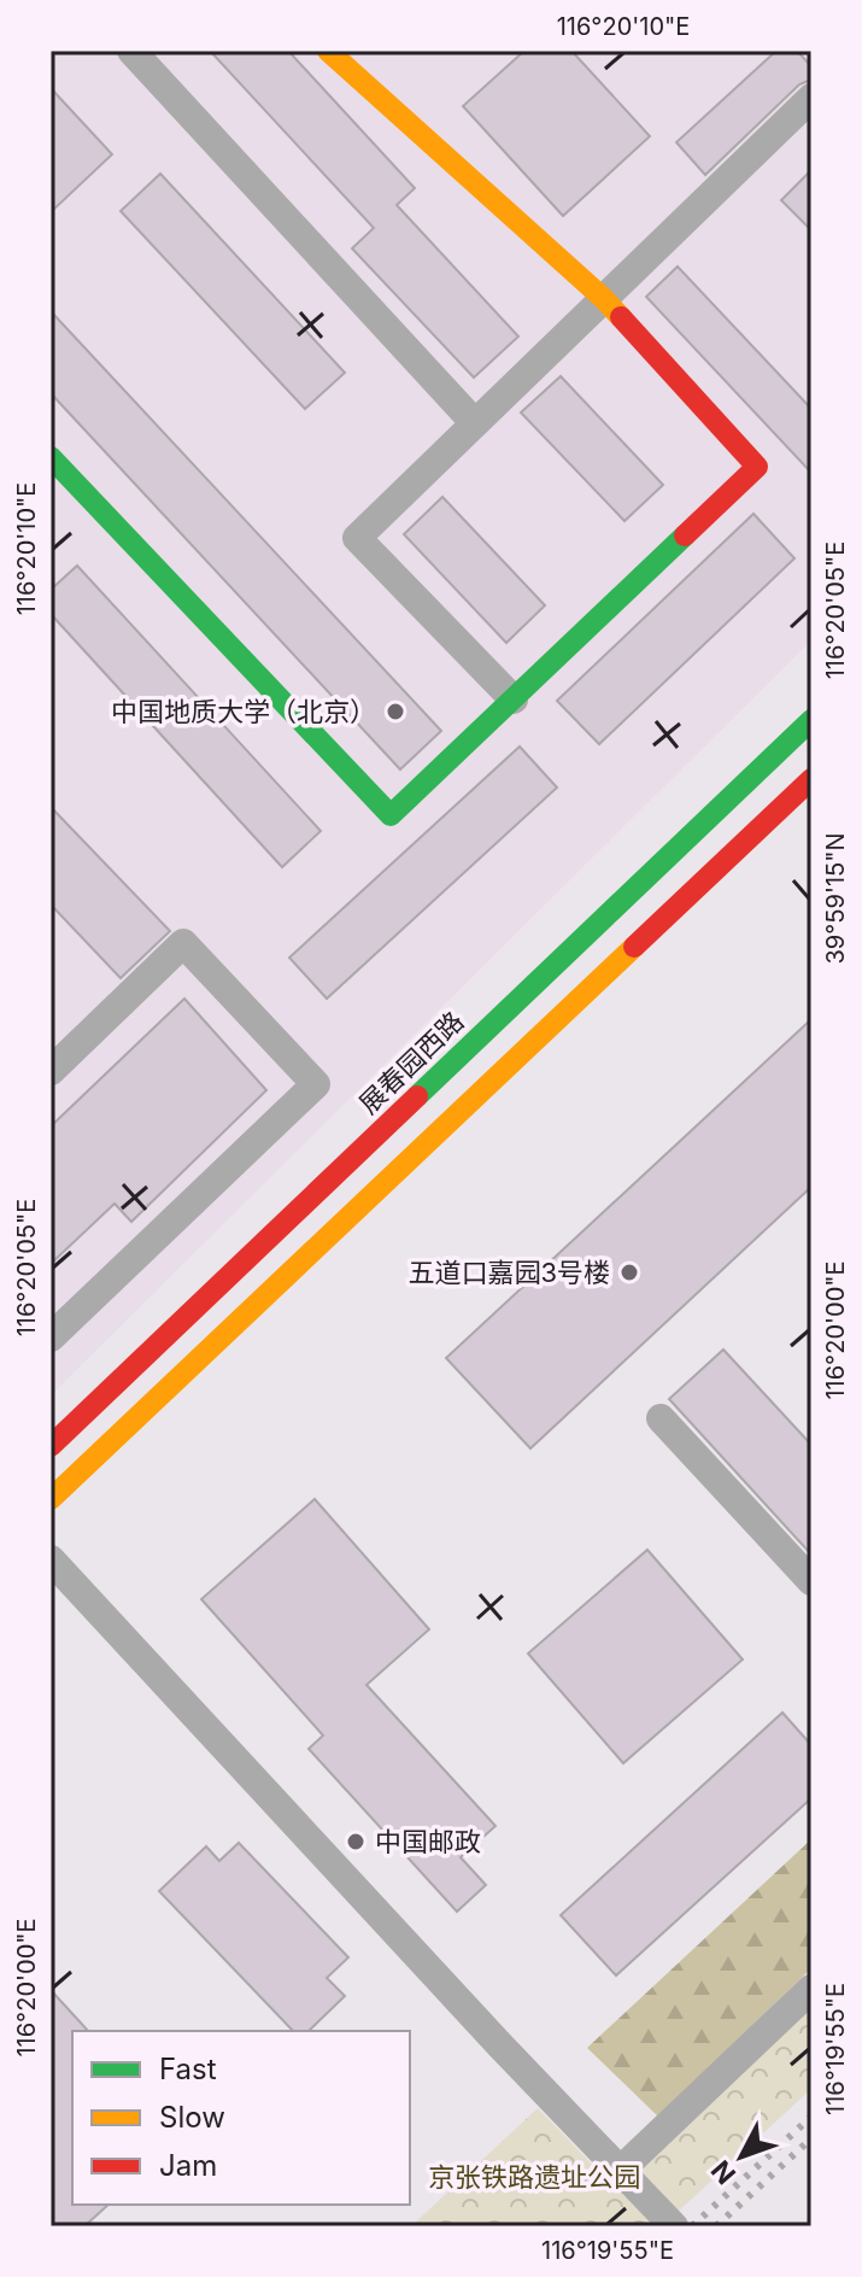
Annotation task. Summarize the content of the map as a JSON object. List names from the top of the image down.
{
  "streets": {
    "main road": ["展春园西路"]
  },
  "parks": ["京张铁路遗址公园"],
  "places": ["中国地质大学（北京）", "五道口嘉园3号楼", "中国邮政"],
  "legend": ["Fast", "Slow", "Jam"],
  "north": "bottom left",
  "coordinates": [
    "116°20'10\"E",
    "116°20'05\"E",
    "39°59'15\"N",
    "116°20'00\"E",
    "116°19'55\"E"
  ]
}
